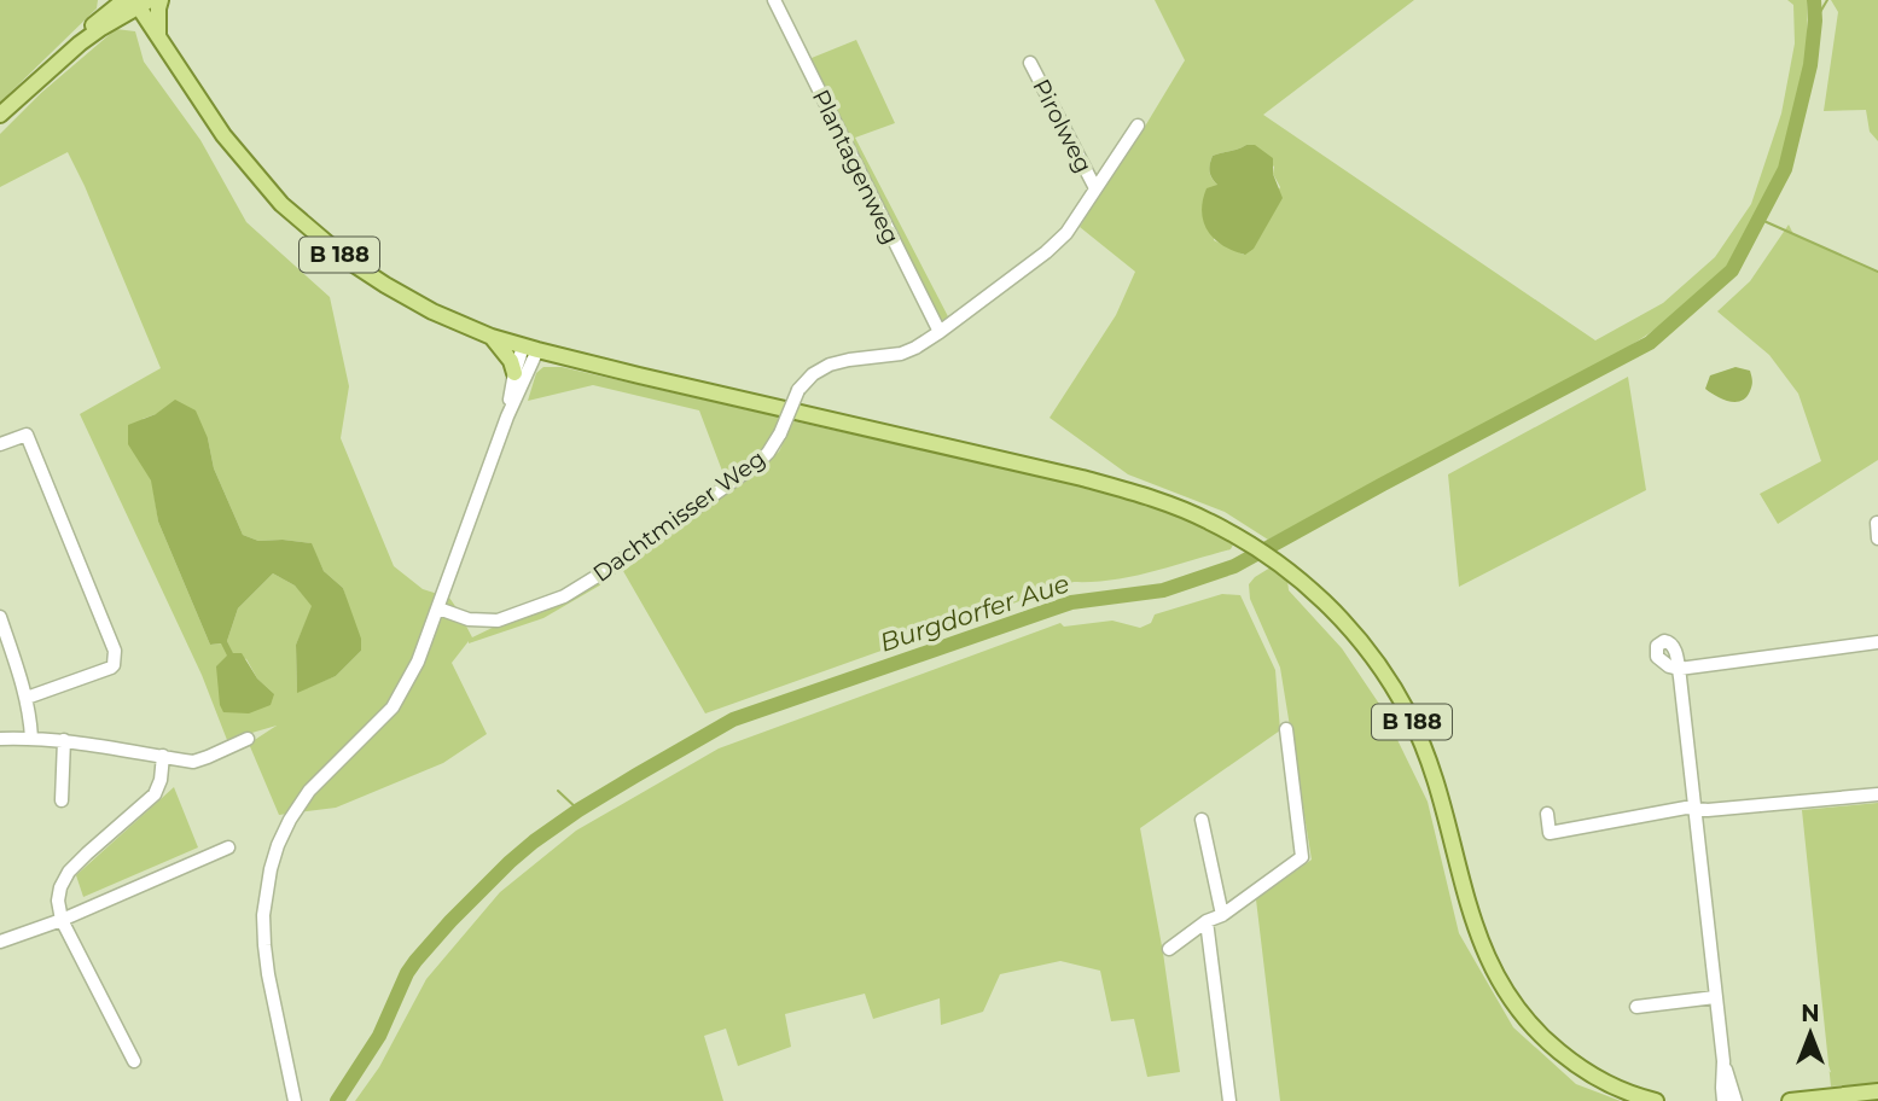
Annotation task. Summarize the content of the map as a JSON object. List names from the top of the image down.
{
  "streets": {
    "main road": ["B 188"],
    "street": ["Pirolweg", "Plantagenweg", "Dachtmisser Weg"]
  },
  "crossings": [
    ["Pirolweg", "Dachtmisser Weg"],
    ["Plantagenweg", "Dachtmisser Weg"]
  ],
  "water": ["Burgdorfer Aue"],
  "north": "top"
}
